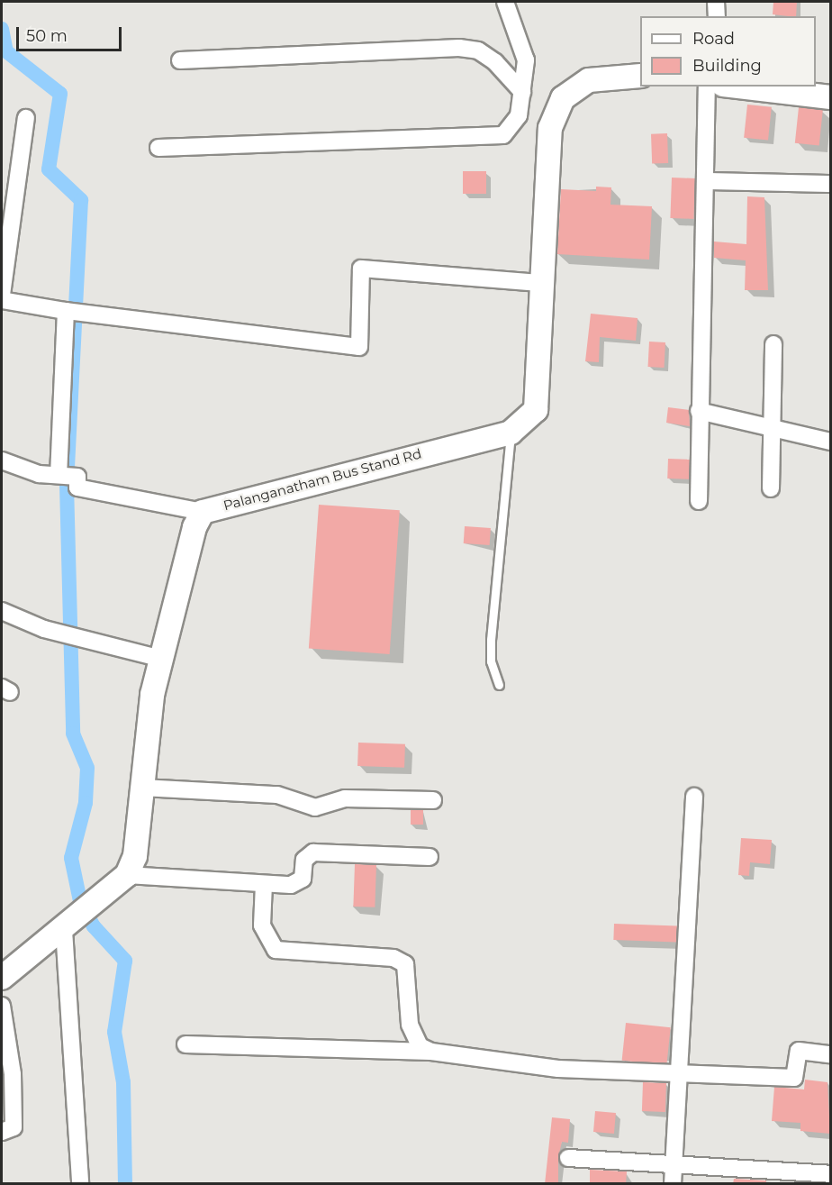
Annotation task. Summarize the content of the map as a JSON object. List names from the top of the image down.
{
  "streets": {
    "street": ["Palanganatham Bus Stand Rd"]
  },
  "legend": ["Road", "Building"],
  "scale_bar": "50 m"
}
